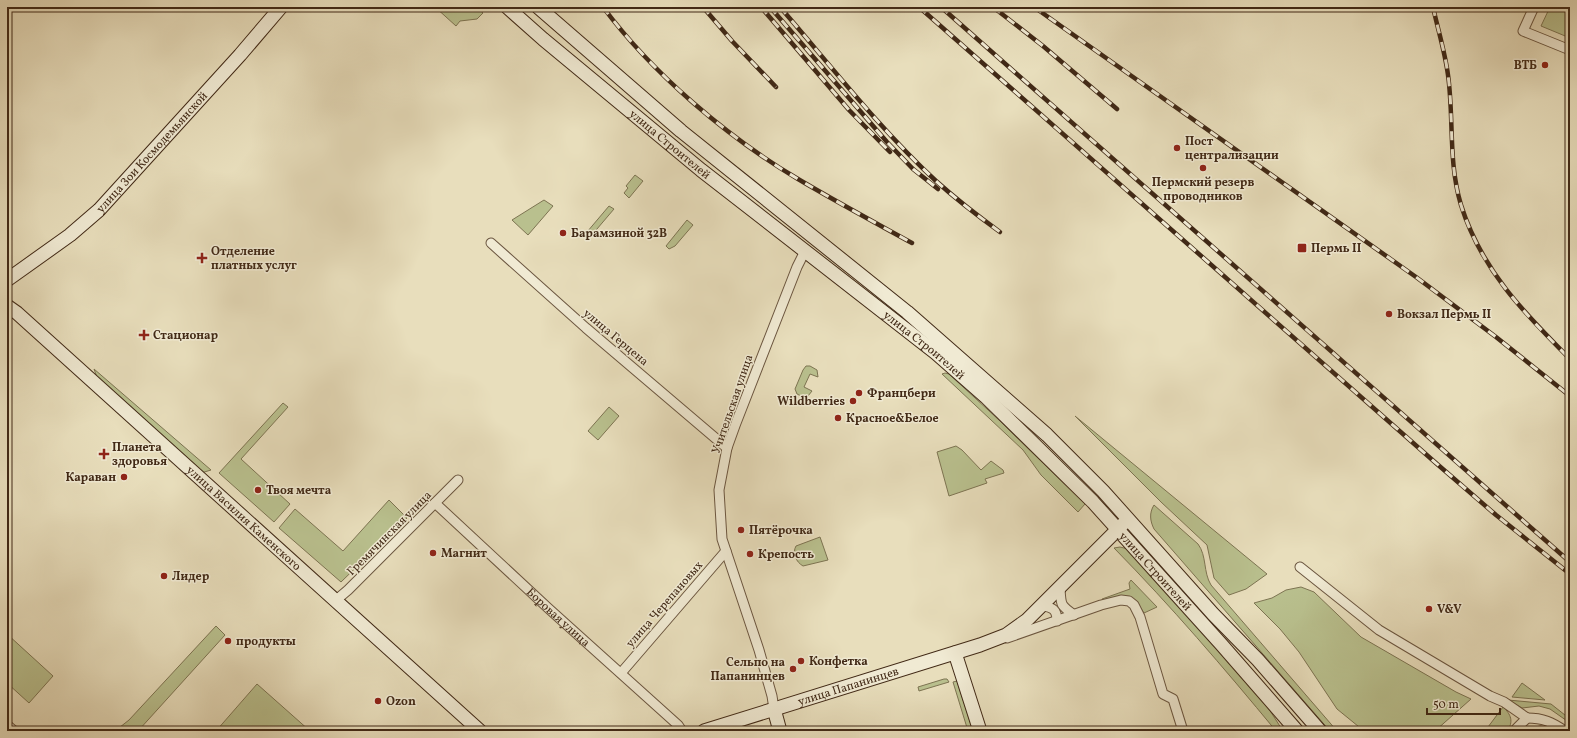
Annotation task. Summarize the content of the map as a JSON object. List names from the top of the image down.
{
  "streets": {
    "main road": [
      "улица Строителей",
      "улица Зои Космодемьянской",
      "улица Василия Каменского",
      "улица Папанинцев"
    ],
    "street": [
      "улица Герцена",
      "Учительская улица",
      "Гремячинская улица",
      "улица Черепановых",
      "Боровая улица"
    ]
  },
  "crossings": [
    ["улица Строителей", "Учительская улица"],
    ["улица Строителей", "улица Папанинцев"],
    ["улица Герцена", "Учительская улица"],
    ["Учительская улица", "улица Черепановых"],
    ["Учительская улица", "улица Папанинцев"],
    ["улица Василия Каменского", "Гремячинская улица"],
    ["Гремячинская улица", "Боровая улица"],
    ["улица Черепановых", "Боровая улица"]
  ],
  "places": {
    "other": [
      "ВТБ",
      "Пост централизации",
      "Пермский резерв проводников",
      "Барамзиной 32В",
      "Вокзал Пермь II",
      "Францбери",
      "Wildberries",
      "Красное&Белое",
      "Караван",
      "Твоя мечта",
      "Пятёрочка",
      "Магнит",
      "Крепость",
      "Лидер",
      "V&V",
      "продукты",
      "Конфетка",
      "Сельпо на Папанинцев",
      "Ozon"
    ],
    "transit": ["Пермь II"],
    "health": ["Отделение платных услуг", "Стационар", "Планета здоровья"]
  },
  "scale_bar": "50 m"
}
